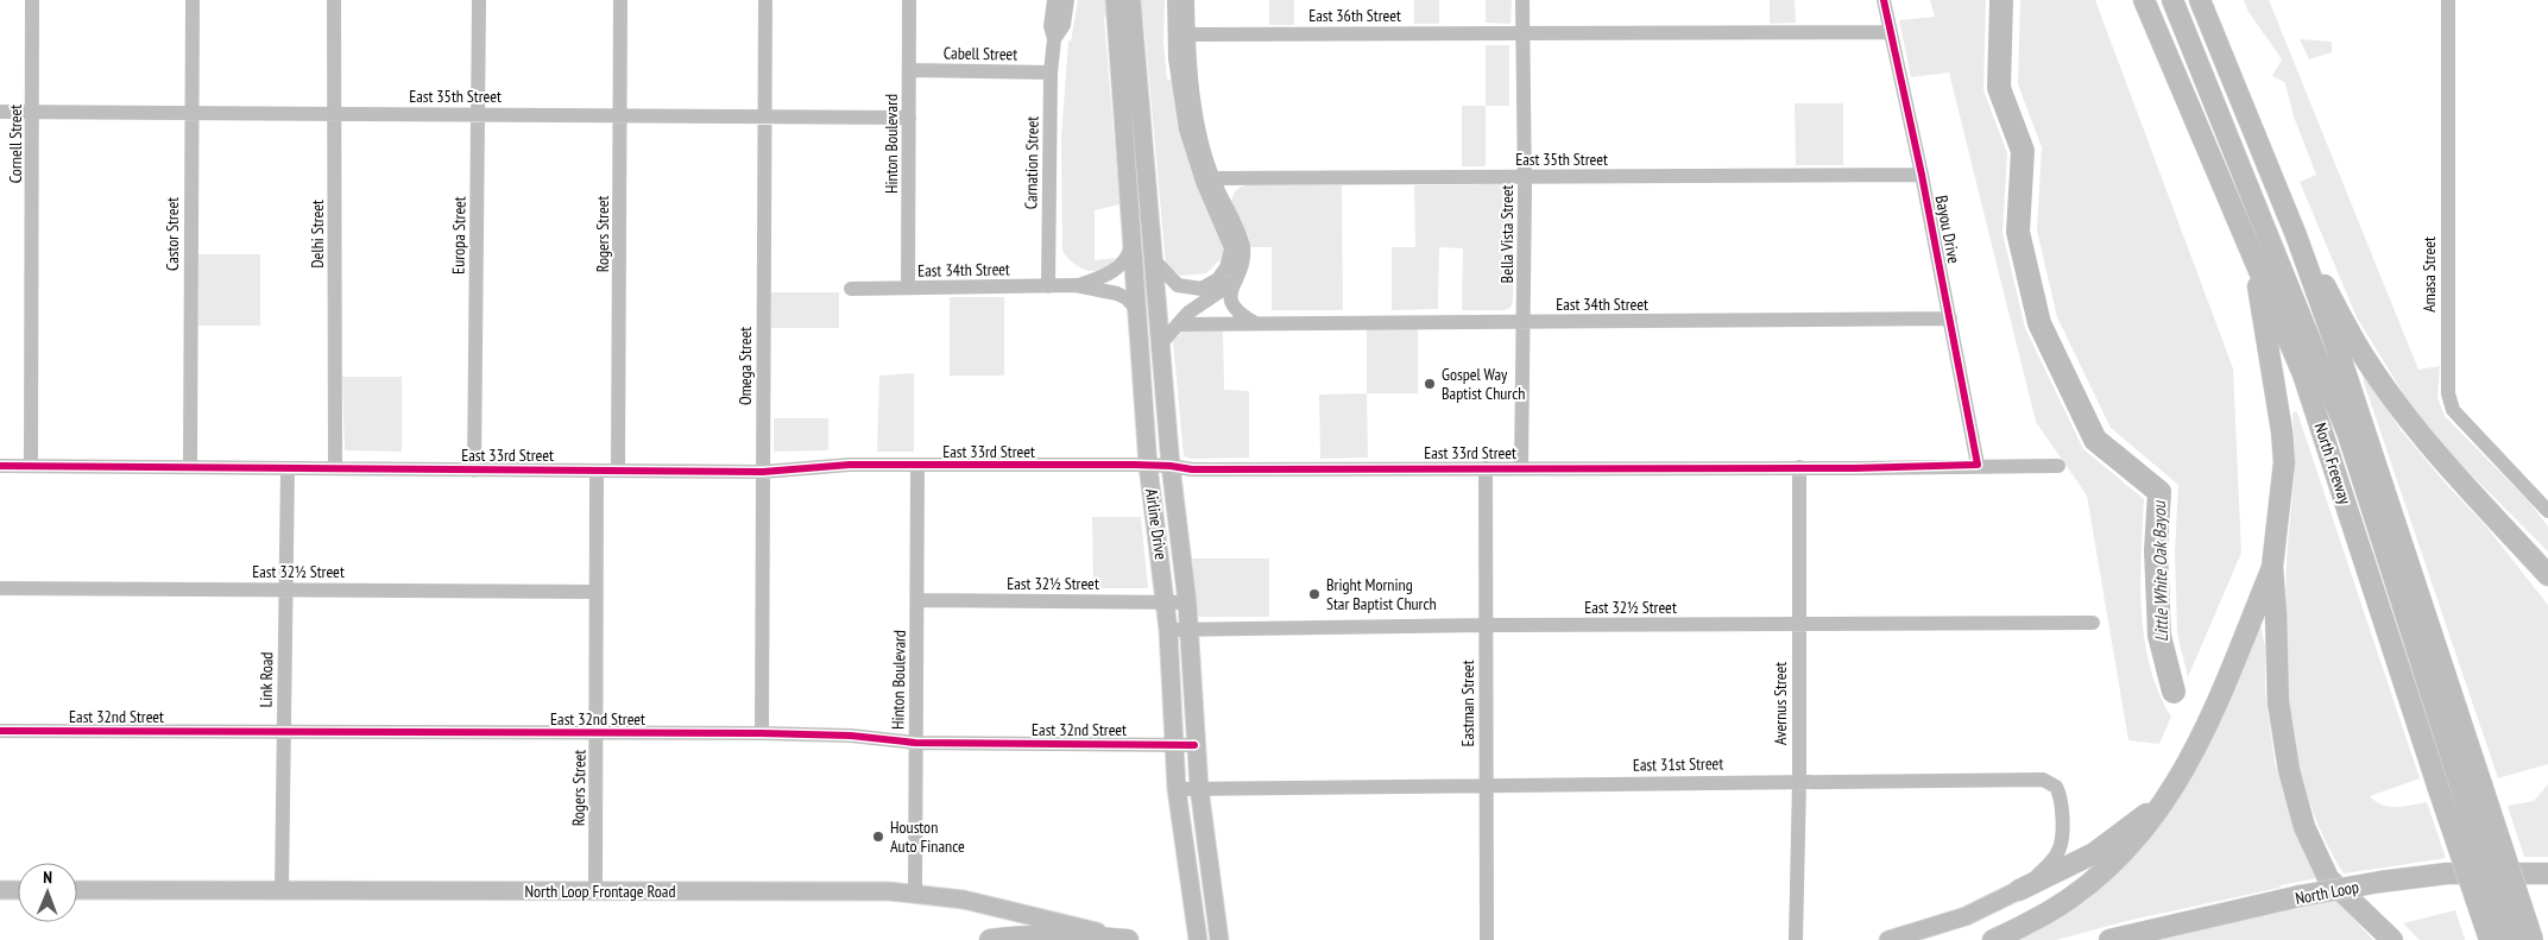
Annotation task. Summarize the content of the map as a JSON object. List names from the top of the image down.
{
  "streets": {
    "highway": ["North Freeway", "North Loop"],
    "main road": ["Airline Drive", "North Loop Frontage Road"],
    "street": [
      "East 36th Street",
      "Cabell Street",
      "East 35th Street",
      "Cornell Street",
      "Hinton Boulevard",
      "Carnation Street",
      "Bayou Drive",
      "Castor Street",
      "Delhi Street",
      "Rogers Street",
      "Bella Vista Street",
      "Europa Street",
      "East 34th Street",
      "Amasa Street",
      "Omega Street",
      "East 33rd Street",
      "East 32½ Street",
      "Link Road",
      "Eastman Street",
      "Avernus Street",
      "East 32nd Street",
      "East 31st Street"
    ]
  },
  "crossings": [
    ["East 36th Street", "Bayou Drive"],
    ["East 36th Street", "Bella Vista Street"],
    ["Cabell Street", "Hinton Boulevard"],
    ["Cabell Street", "Carnation Street"],
    ["East 35th Street", "Cornell Street"],
    ["East 35th Street", "Hinton Boulevard"],
    ["East 35th Street", "Bayou Drive"],
    ["East 35th Street", "Castor Street"],
    ["East 35th Street", "Delhi Street"],
    ["East 35th Street", "Rogers Street"],
    ["East 35th Street", "Bella Vista Street"],
    ["East 35th Street", "Europa Street"],
    ["East 35th Street", "Omega Street"],
    ["Cornell Street", "East 33rd Street"],
    ["Hinton Boulevard", "East 34th Street"],
    ["Hinton Boulevard", "East 33rd Street"],
    ["Hinton Boulevard", "East 32½ Street"],
    ["Hinton Boulevard", "East 32nd Street"],
    ["Hinton Boulevard", "North Loop Frontage Road"],
    ["Carnation Street", "East 34th Street"],
    ["Bayou Drive", "East 34th Street"],
    ["Bayou Drive", "East 33rd Street"],
    ["Castor Street", "East 33rd Street"],
    ["Delhi Street", "East 33rd Street"],
    ["Rogers Street", "East 33rd Street"],
    ["Rogers Street", "East 32½ Street"],
    ["Rogers Street", "East 32nd Street"],
    ["Rogers Street", "North Loop Frontage Road"],
    ["Bella Vista Street", "East 34th Street"],
    ["Bella Vista Street", "East 33rd Street"],
    ["Europa Street", "East 33rd Street"],
    ["East 34th Street", "Airline Drive"],
    ["Omega Street", "East 33rd Street"],
    ["Omega Street", "East 32nd Street"],
    ["East 33rd Street", "Airline Drive"],
    ["East 33rd Street", "Link Road"],
    ["East 33rd Street", "Eastman Street"],
    ["East 33rd Street", "Avernus Street"],
    ["Airline Drive", "East 32½ Street"],
    ["Airline Drive", "East 32nd Street"],
    ["Airline Drive", "East 31st Street"],
    ["East 32½ Street", "Link Road"],
    ["East 32½ Street", "Eastman Street"],
    ["East 32½ Street", "Avernus Street"],
    ["Link Road", "East 32nd Street"],
    ["Link Road", "North Loop Frontage Road"],
    ["Eastman Street", "East 31st Street"],
    ["Avernus Street", "East 31st Street"]
  ],
  "water": ["Little White Oak Bayou"],
  "places": ["Gospel Way Baptist Church", "Bright Morning Star Baptist Church", "Houston Auto Finance"],
  "north": "top"
}
